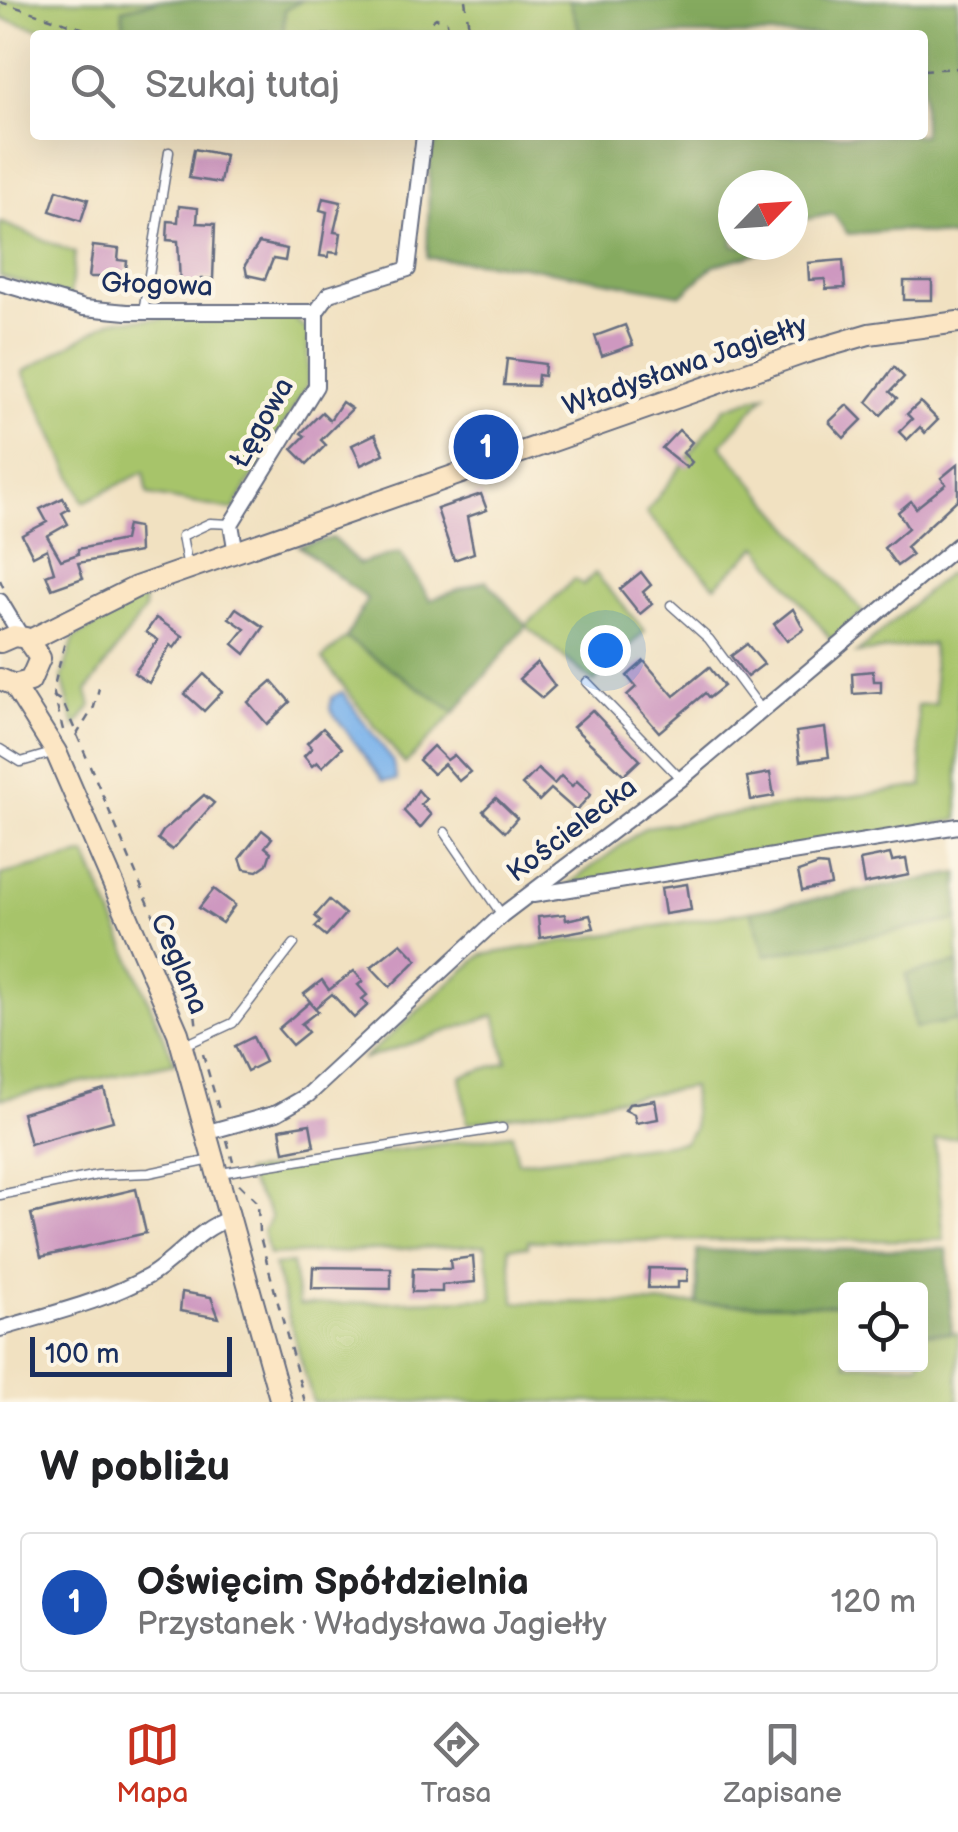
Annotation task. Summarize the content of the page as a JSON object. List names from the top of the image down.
{
  "streets": {
    "street": [
      "Głogowa",
      "Władysława Jagiełły",
      "Łęgowa",
      "Kościelecka",
      "Ceglana"
    ]
  },
  "crossings": [
    ["Głogowa", "Łęgowa"],
    ["Władysława Jagiełły", "Ceglana"],
    ["Kościelecka", "Ceglana"]
  ],
  "scale_bar": "100 m",
  "north": "top right",
  "page": {
    "search": "Szukaj tutaj",
    "pins": "1",
    "scale": "100 m",
    "heading": "W pobliżu",
    "list": [
      {
        "mark": "1",
        "name": "Oświęcim Spółdzielnia",
        "note": "Przystanek · Władysława Jagiełły",
        "value": "120 m"
      }
    ],
    "nav": ["Mapa", "Trasa", "Zapisane"]
  }
}
